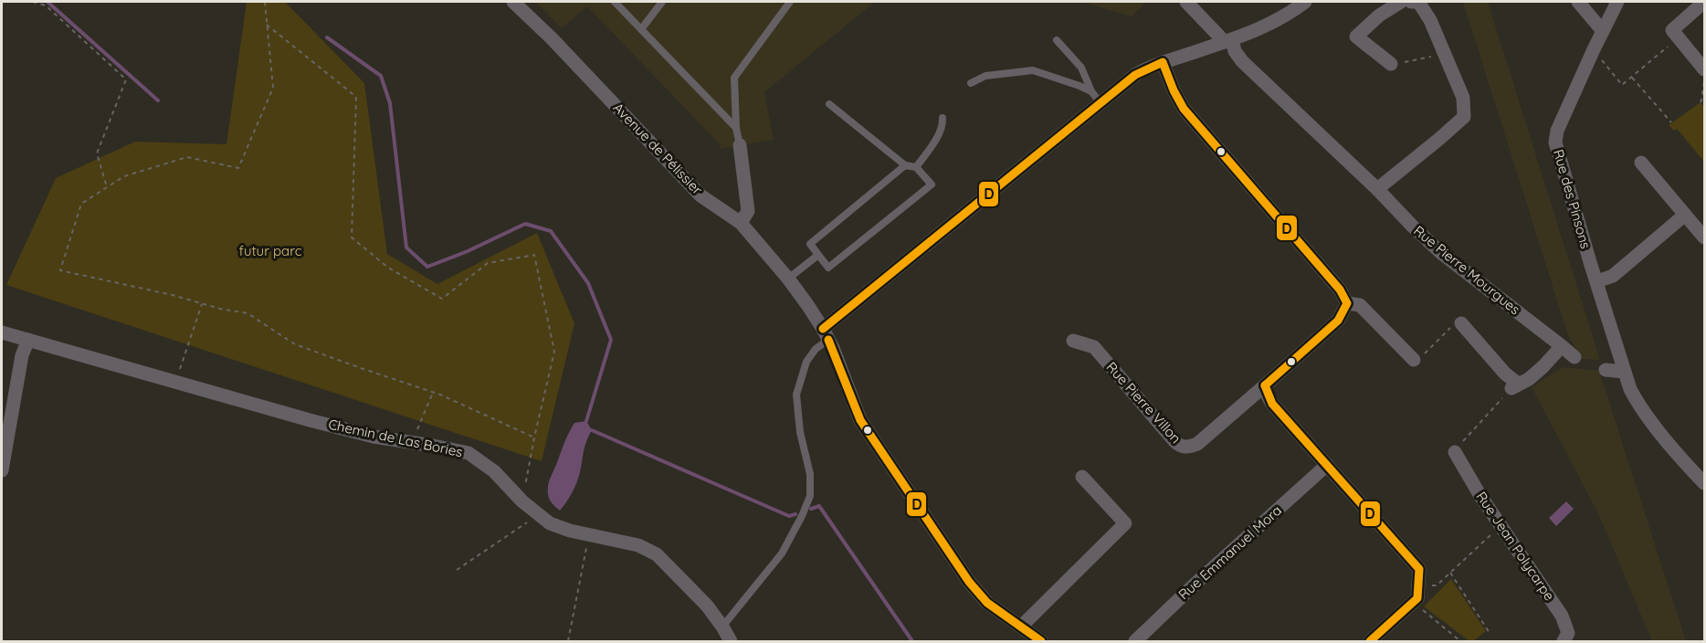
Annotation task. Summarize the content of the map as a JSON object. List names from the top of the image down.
{
  "streets": {
    "street": [
      "Avenue de Pélissier",
      "Rue des Pinsons",
      "Rue Pierre Mourgues",
      "Rue Pierre Villon",
      "Chemin de Las Bories",
      "Rue Jean Polycarpe",
      "Rue Emmanuel Mora"
    ]
  },
  "parks": ["futur parc"],
  "lines": ["transit line D"]
}
